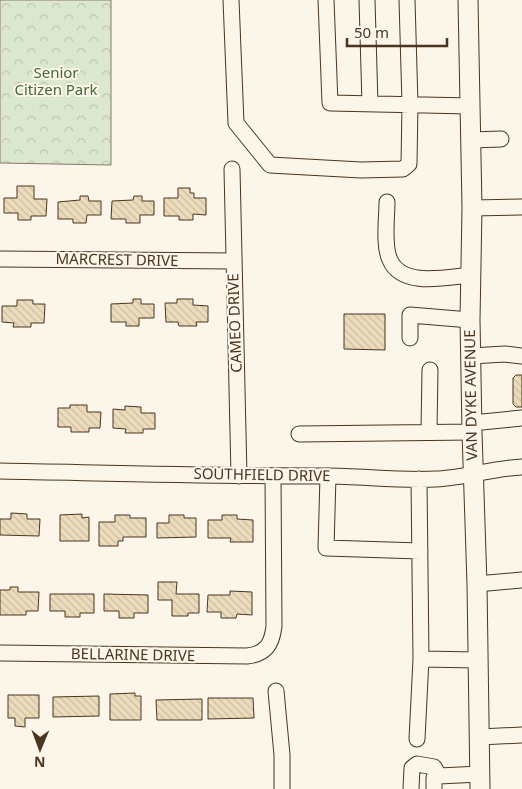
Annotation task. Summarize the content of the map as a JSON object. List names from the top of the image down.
{
  "streets": {
    "main road": ["VAN DYKE AVENUE"],
    "street": [
      "MARCREST DRIVE",
      "CAMEO DRIVE",
      "SOUTHFIELD DRIVE",
      "BELLARINE DRIVE"
    ]
  },
  "crossings": [
    ["MARCREST DRIVE", "CAMEO DRIVE"],
    ["CAMEO DRIVE", "SOUTHFIELD DRIVE"],
    ["VAN DYKE AVENUE", "SOUTHFIELD DRIVE"],
    ["SOUTHFIELD DRIVE", "BELLARINE DRIVE"]
  ],
  "parks": ["Senior Citizen Park"],
  "scale_bar": "50 m",
  "north": "bottom"
}
